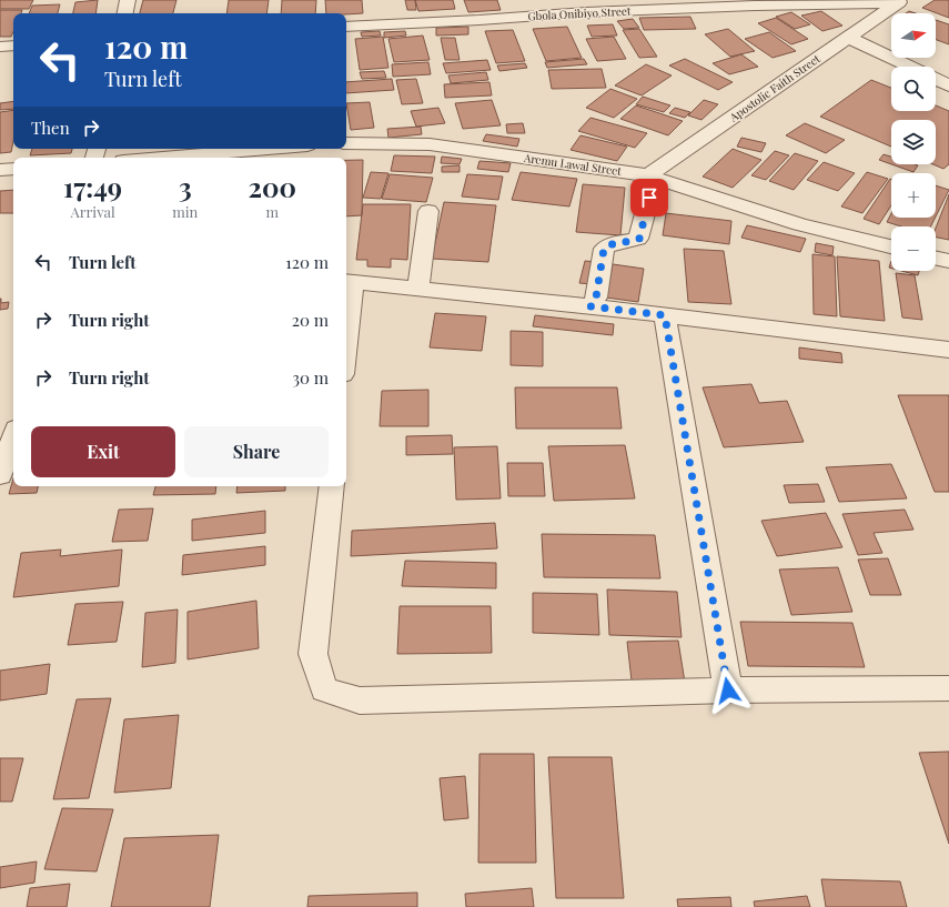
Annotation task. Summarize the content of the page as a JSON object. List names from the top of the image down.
{
  "streets": {
    "street": ["Gbola Onibiyo Street", "Apostolic Faith Street", "Aremu Lawal Street"]
  },
  "crossings": [
    ["Gbola Onibiyo Street", "Apostolic Faith Street"],
    ["Apostolic Faith Street", "Aremu Lawal Street"]
  ],
  "north": "right",
  "page": {
    "map_buttons": ["+", "−"],
    "turn": ["120 m", "Turn left"],
    "then": "Then",
    "eta": [
      "17:49",
      "Arrival",
      "3",
      "min",
      "200",
      "m"
    ],
    "list": [
      {
        "name": "Turn left",
        "value": "120 m"
      },
      {
        "name": "Turn right",
        "value": "20 m"
      },
      {
        "name": "Turn right",
        "value": "30 m"
      }
    ],
    "buttons": ["Exit", "Share"]
  }
}
